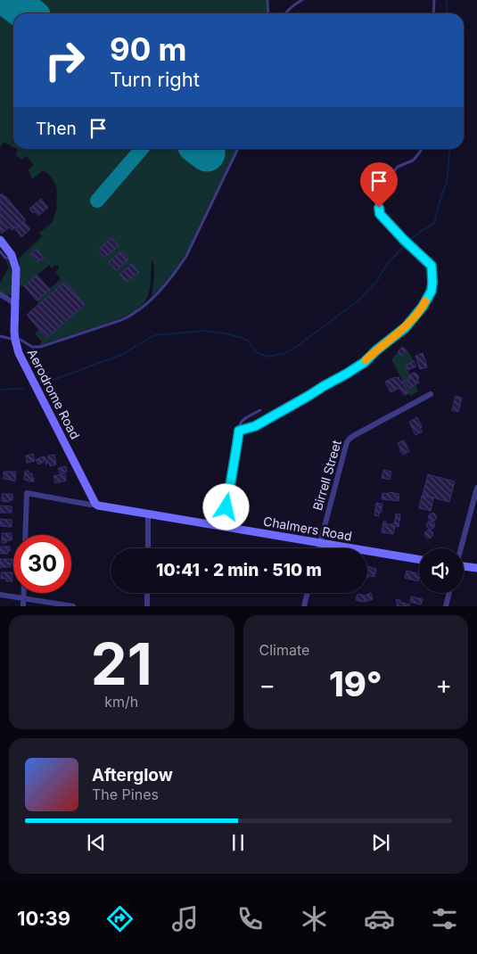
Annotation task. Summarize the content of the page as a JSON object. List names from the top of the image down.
{
  "streets": {
    "street": ["Aerodrome Road", "Birrell Street", "Chalmers Road"]
  },
  "crossings": [
    ["Aerodrome Road", "Chalmers Road"],
    ["Birrell Street", "Chalmers Road"]
  ],
  "page": {
    "turn": ["90 m", "Turn right"],
    "then": "Then",
    "limit": "30",
    "trip": "10:41 · 2 min · 510 m",
    "tile": [
      ["21", "km/h"],
      "Climate"
    ],
    "heat": ["−", "19°", "+"],
    "song": ["Afterglow", "The Pines"],
    "tabs": "10:39"
  }
}
